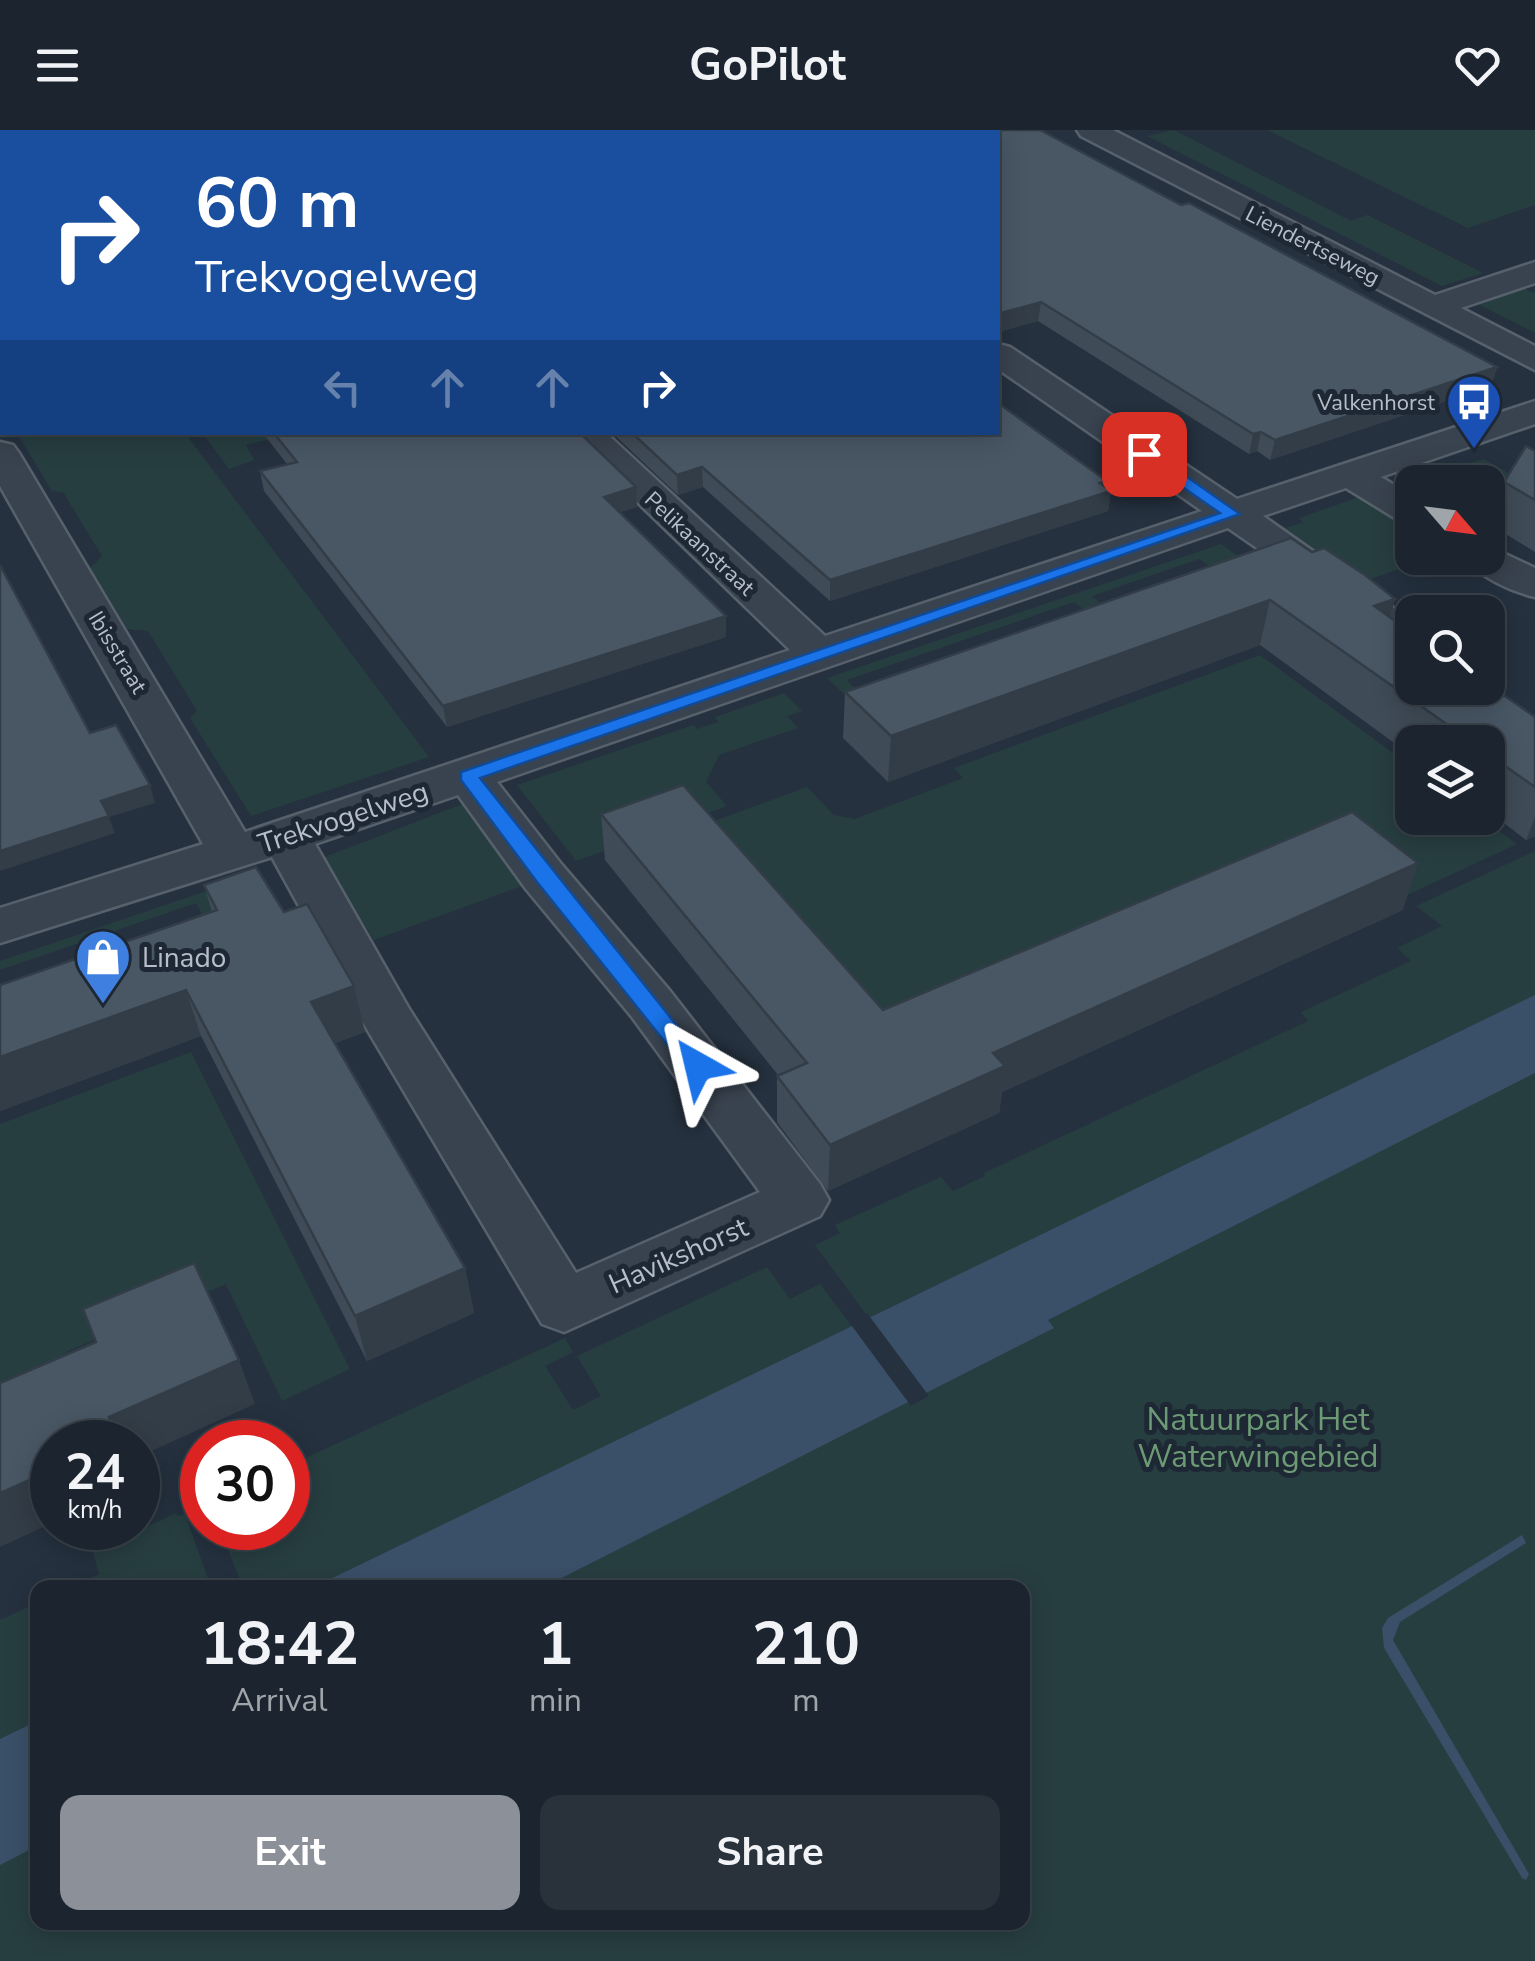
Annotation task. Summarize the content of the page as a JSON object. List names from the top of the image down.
{
  "streets": {
    "street": [
      "Liendertseweg",
      "Pelikaanstraat",
      "Ibisstraat",
      "Trekvogelweg",
      "Havikshorst"
    ]
  },
  "crossings": [
    ["Pelikaanstraat", "Trekvogelweg"],
    ["Ibisstraat", "Trekvogelweg"],
    ["Trekvogelweg", "Havikshorst"]
  ],
  "parks": ["Natuurpark Het Waterwingebied"],
  "places": {
    "bus stop": ["Valkenhorst"],
    "shop": ["Linado"]
  },
  "north": "bottom right",
  "page": {
    "header": "GoPilot",
    "turn": ["60 m", "Trekvogelweg"],
    "speed": "24 km/h",
    "limit": "30",
    "eta": [
      "18:42",
      "Arrival",
      "1",
      "min",
      "210",
      "m"
    ],
    "buttons": ["Exit", "Share"]
  }
}
